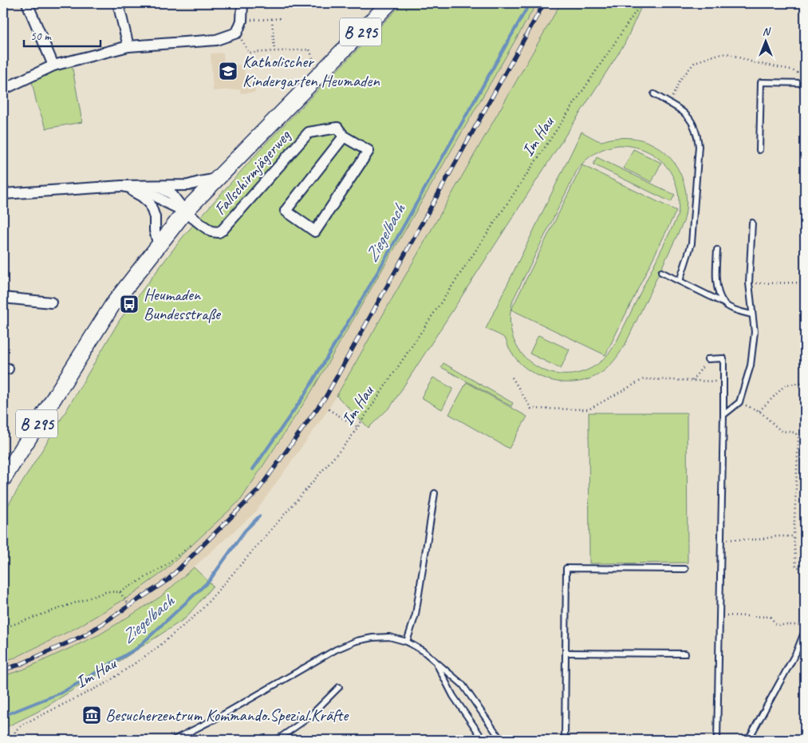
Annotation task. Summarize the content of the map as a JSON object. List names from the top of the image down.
{
  "streets": {
    "main road": ["B 295"],
    "street": ["Fallschirmjägerweg"],
    "path": ["Im Hau"]
  },
  "crossings": [
    ["B 295", "Fallschirmjägerweg"]
  ],
  "water": ["Ziegelbach"],
  "places": {
    "school or university": ["Katholischer Kindergarten Heumaden"],
    "bus stop": ["Heumaden Bundesstraße"],
    "museum": ["Besucherzentrum Kommando.Spezial.Kräfte"]
  },
  "scale_bar": "50 m",
  "north": "top"
}
